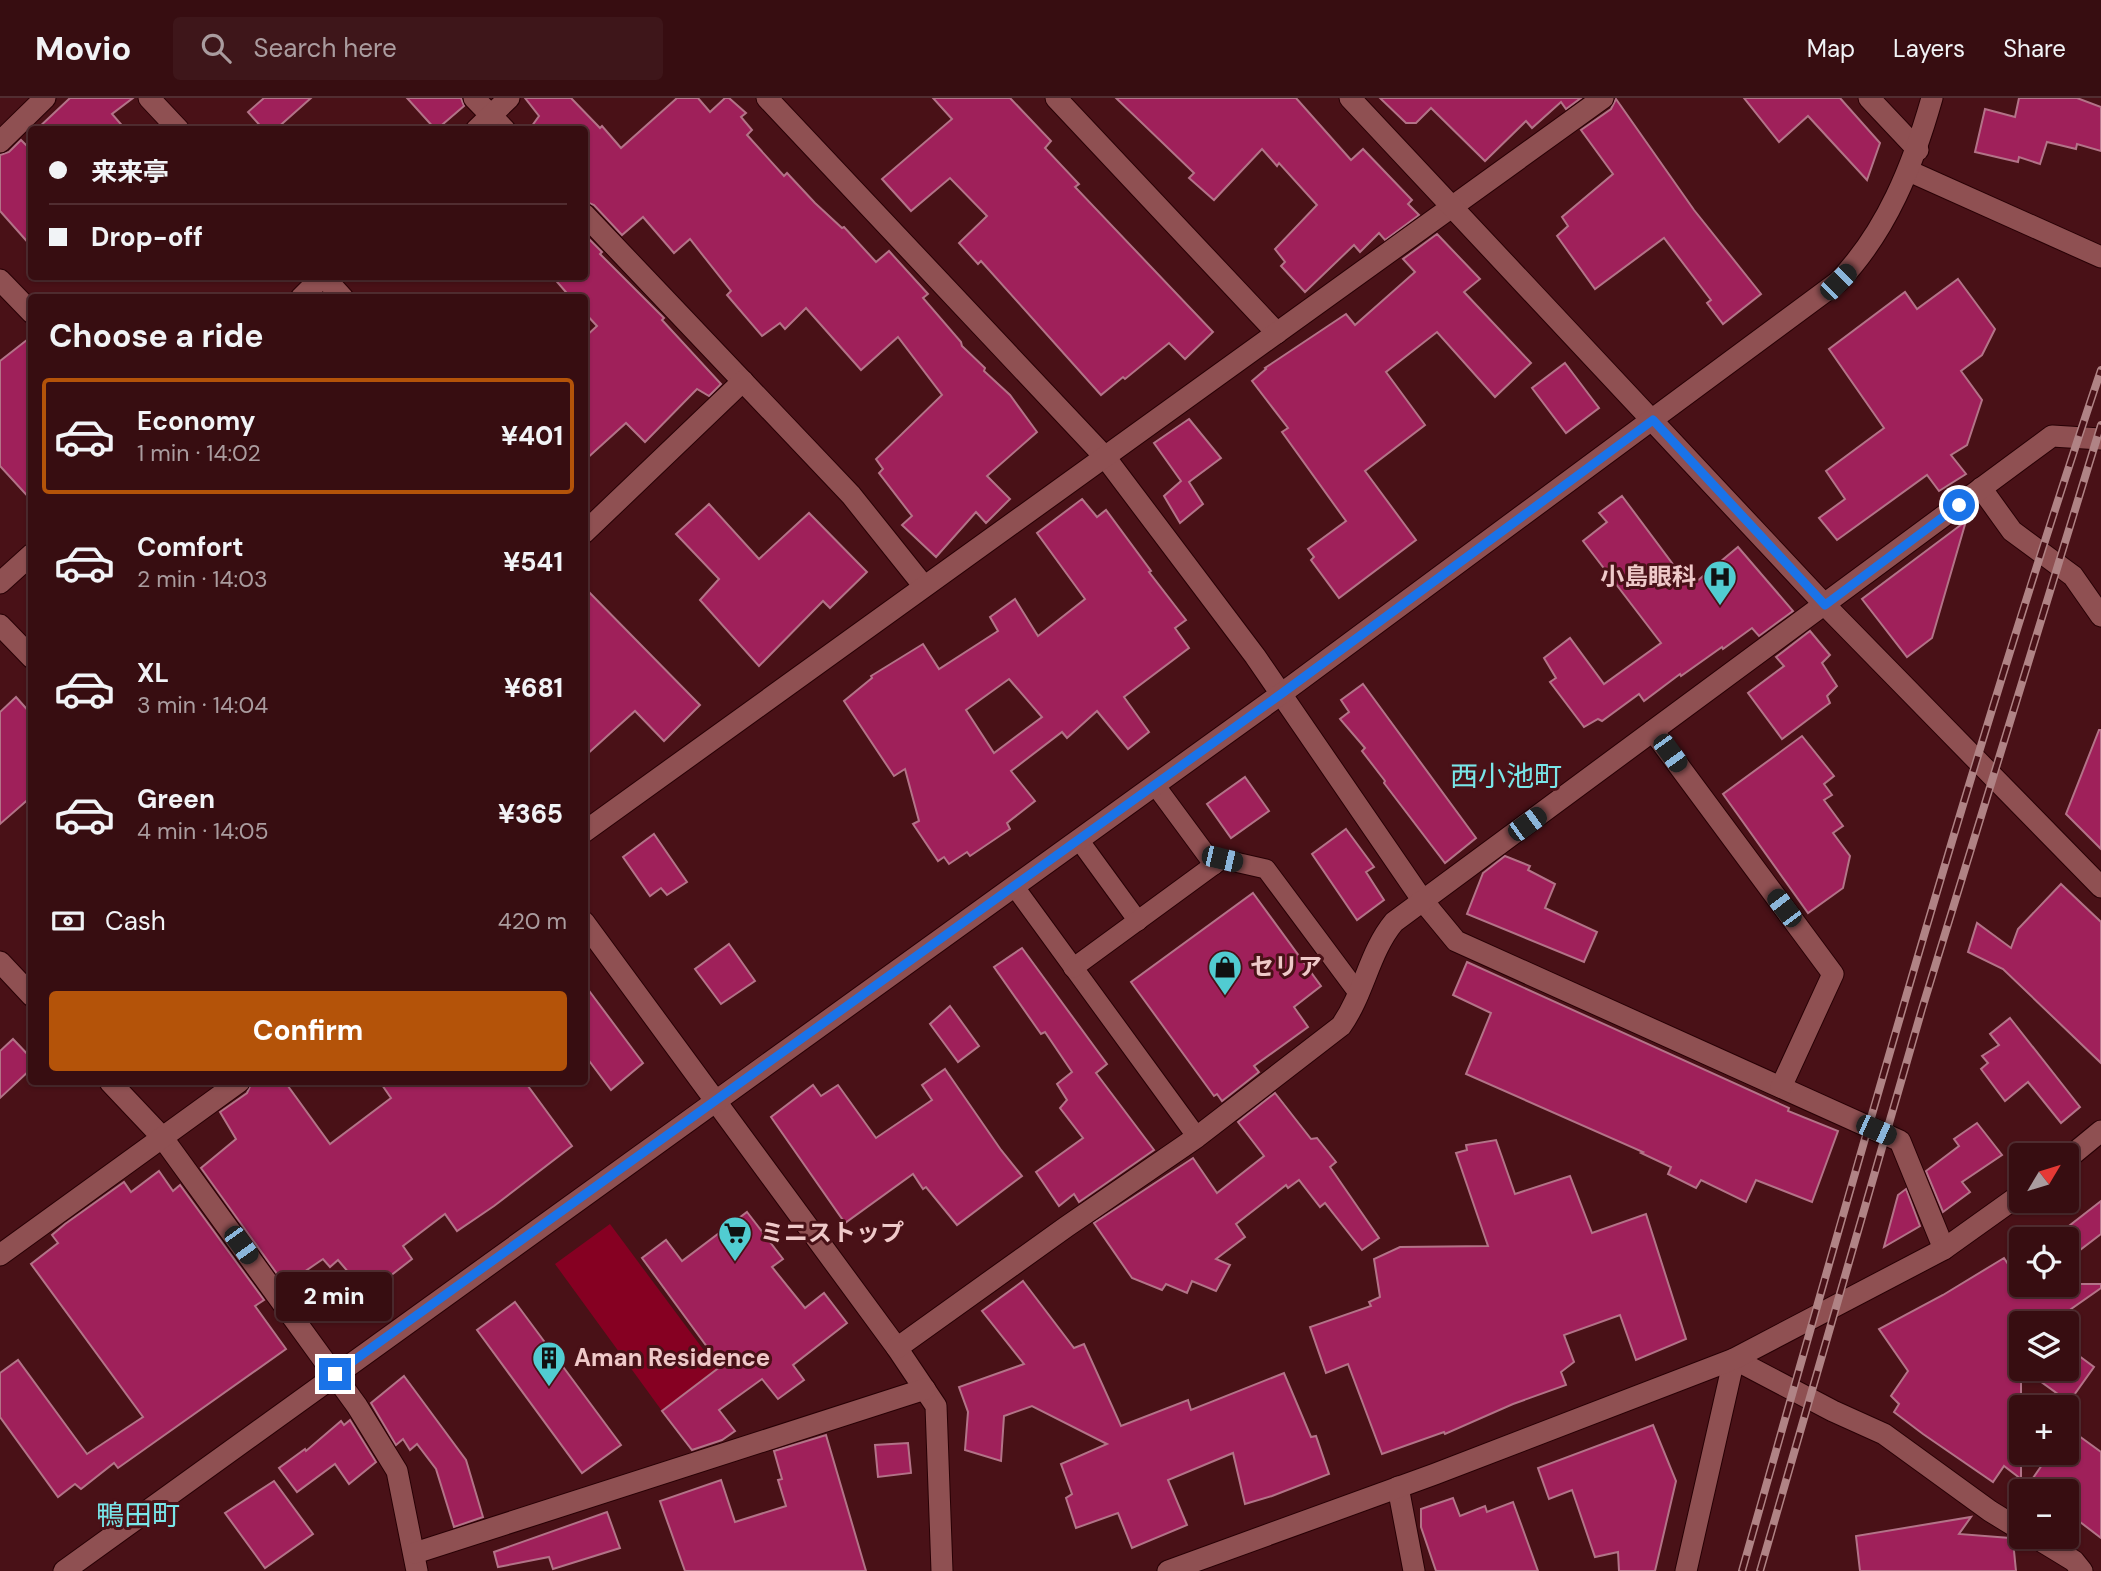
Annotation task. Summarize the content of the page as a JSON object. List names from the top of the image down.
{
  "districts": ["西小池町", "鴨田町"],
  "places": {
    "hospital": ["小島眼科"],
    "shop": ["セリア"],
    "supermarket": ["ミニストップ"],
    "building": ["Aman Residence"]
  },
  "north": "top right",
  "page": {
    "header": "Movio",
    "search": "Search here",
    "nav": ["Map", "Layers", "Share"],
    "banner": ["来来亭", "Drop-off"],
    "heading": "Choose a ride",
    "list": [
      {
        "name": "Economy",
        "note": "1 min · 14:02",
        "value": "¥401"
      },
      {
        "name": "Comfort",
        "note": "2 min · 14:03",
        "value": "¥541"
      },
      {
        "name": "XL",
        "note": "3 min · 14:04",
        "value": "¥681"
      },
      {
        "name": "Green",
        "note": "4 min · 14:05",
        "value": "¥365"
      }
    ],
    "pay": ["Cash", "420 m"],
    "buttons": "Confirm",
    "map_buttons": ["+", "−"],
    "bubble": "2 min"
  }
}
